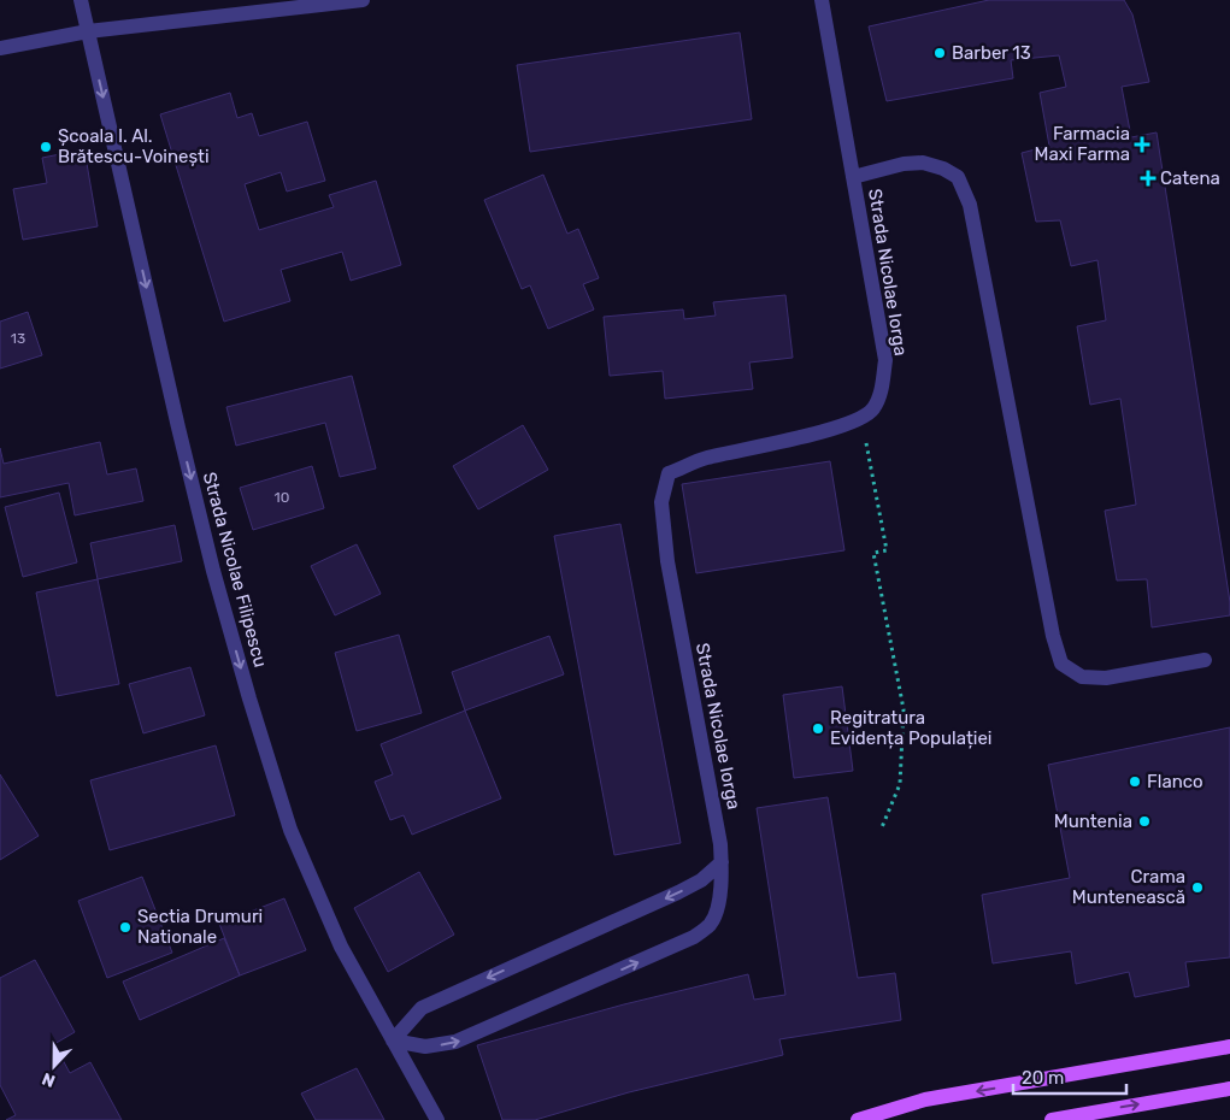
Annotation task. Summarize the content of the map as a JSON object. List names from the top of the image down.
{
  "streets": {
    "street": ["Strada Nicolae Iorga", "Strada Nicolae Filipescu"]
  },
  "one_way": ["Strada Nicolae Filipescu"],
  "places": {
    "other": [
      "Barber 13",
      "Școala I. Al. Brătescu-Voinești",
      "Regitratura Evidența Populației",
      "Flanco",
      "Muntenia",
      "Crama Muntenească",
      "Sectia Drumuri Nationale"
    ],
    "health": ["Farmacia Maxi Farma", "Catena"]
  },
  "house_numbers": ["13", "10"],
  "scale_bar": "20 m",
  "north": "bottom"
}
